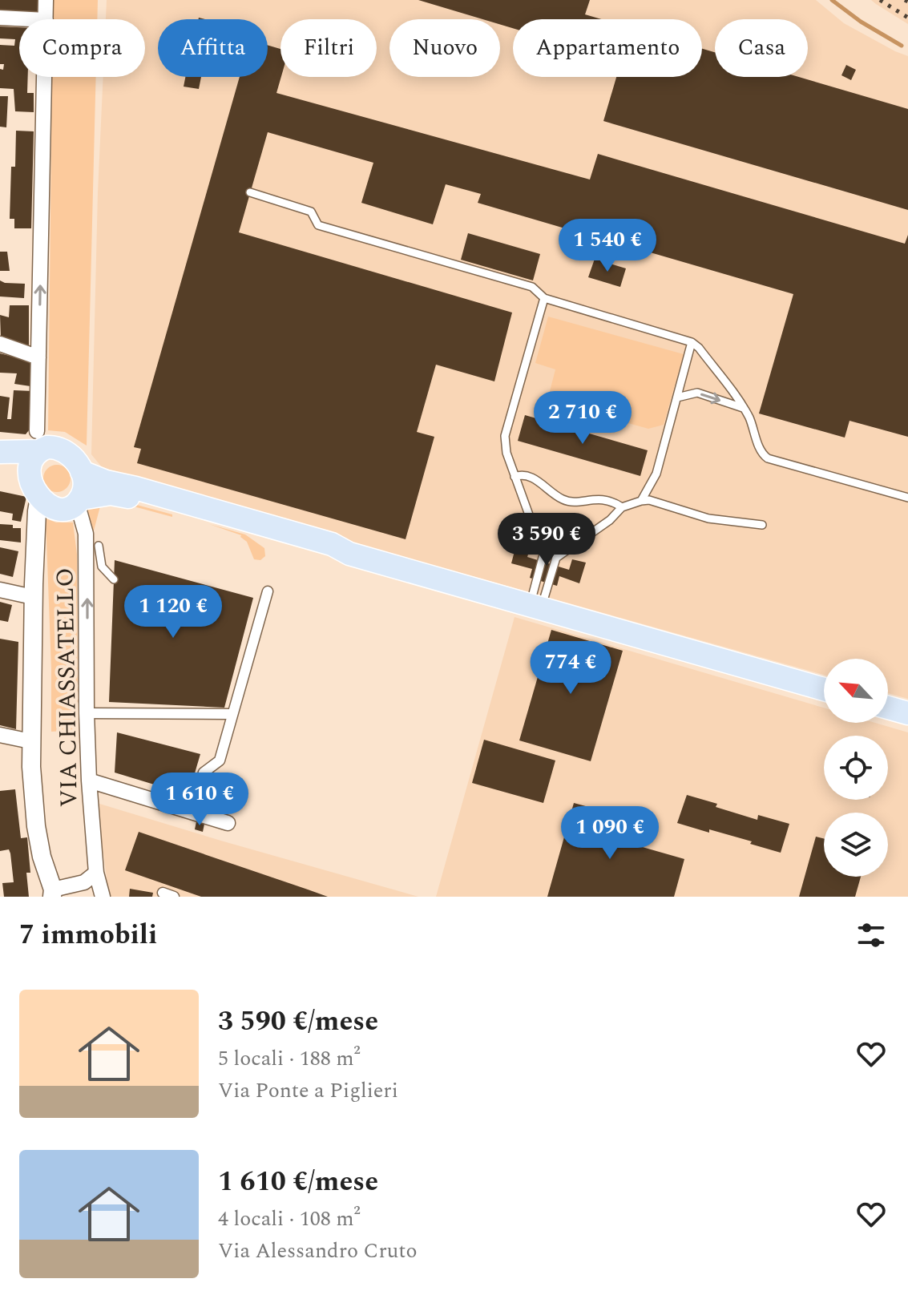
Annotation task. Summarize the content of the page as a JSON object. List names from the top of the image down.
{
  "streets": {
    "street": ["VIA CHIASSATELLO"]
  },
  "north": "top left",
  "page": {
    "chip": [
      "Compra",
      "Affitta",
      "Filtri",
      "Nuovo",
      "Appartamento",
      "Casa"
    ],
    "price": [
      "1 540 €",
      "2 710 €",
      "3 590 €",
      "1 120 €",
      "774 €",
      "1 610 €",
      "1 090 €"
    ],
    "heading": "7 immobili",
    "list": [
      {
        "name": "3 590 €/mese",
        "note": "5 locali · 188 m² · Via Ponte a Piglieri"
      },
      {
        "name": "1 610 €/mese",
        "note": "4 locali · 108 m² · Via Alessandro Cruto"
      }
    ]
  }
}
